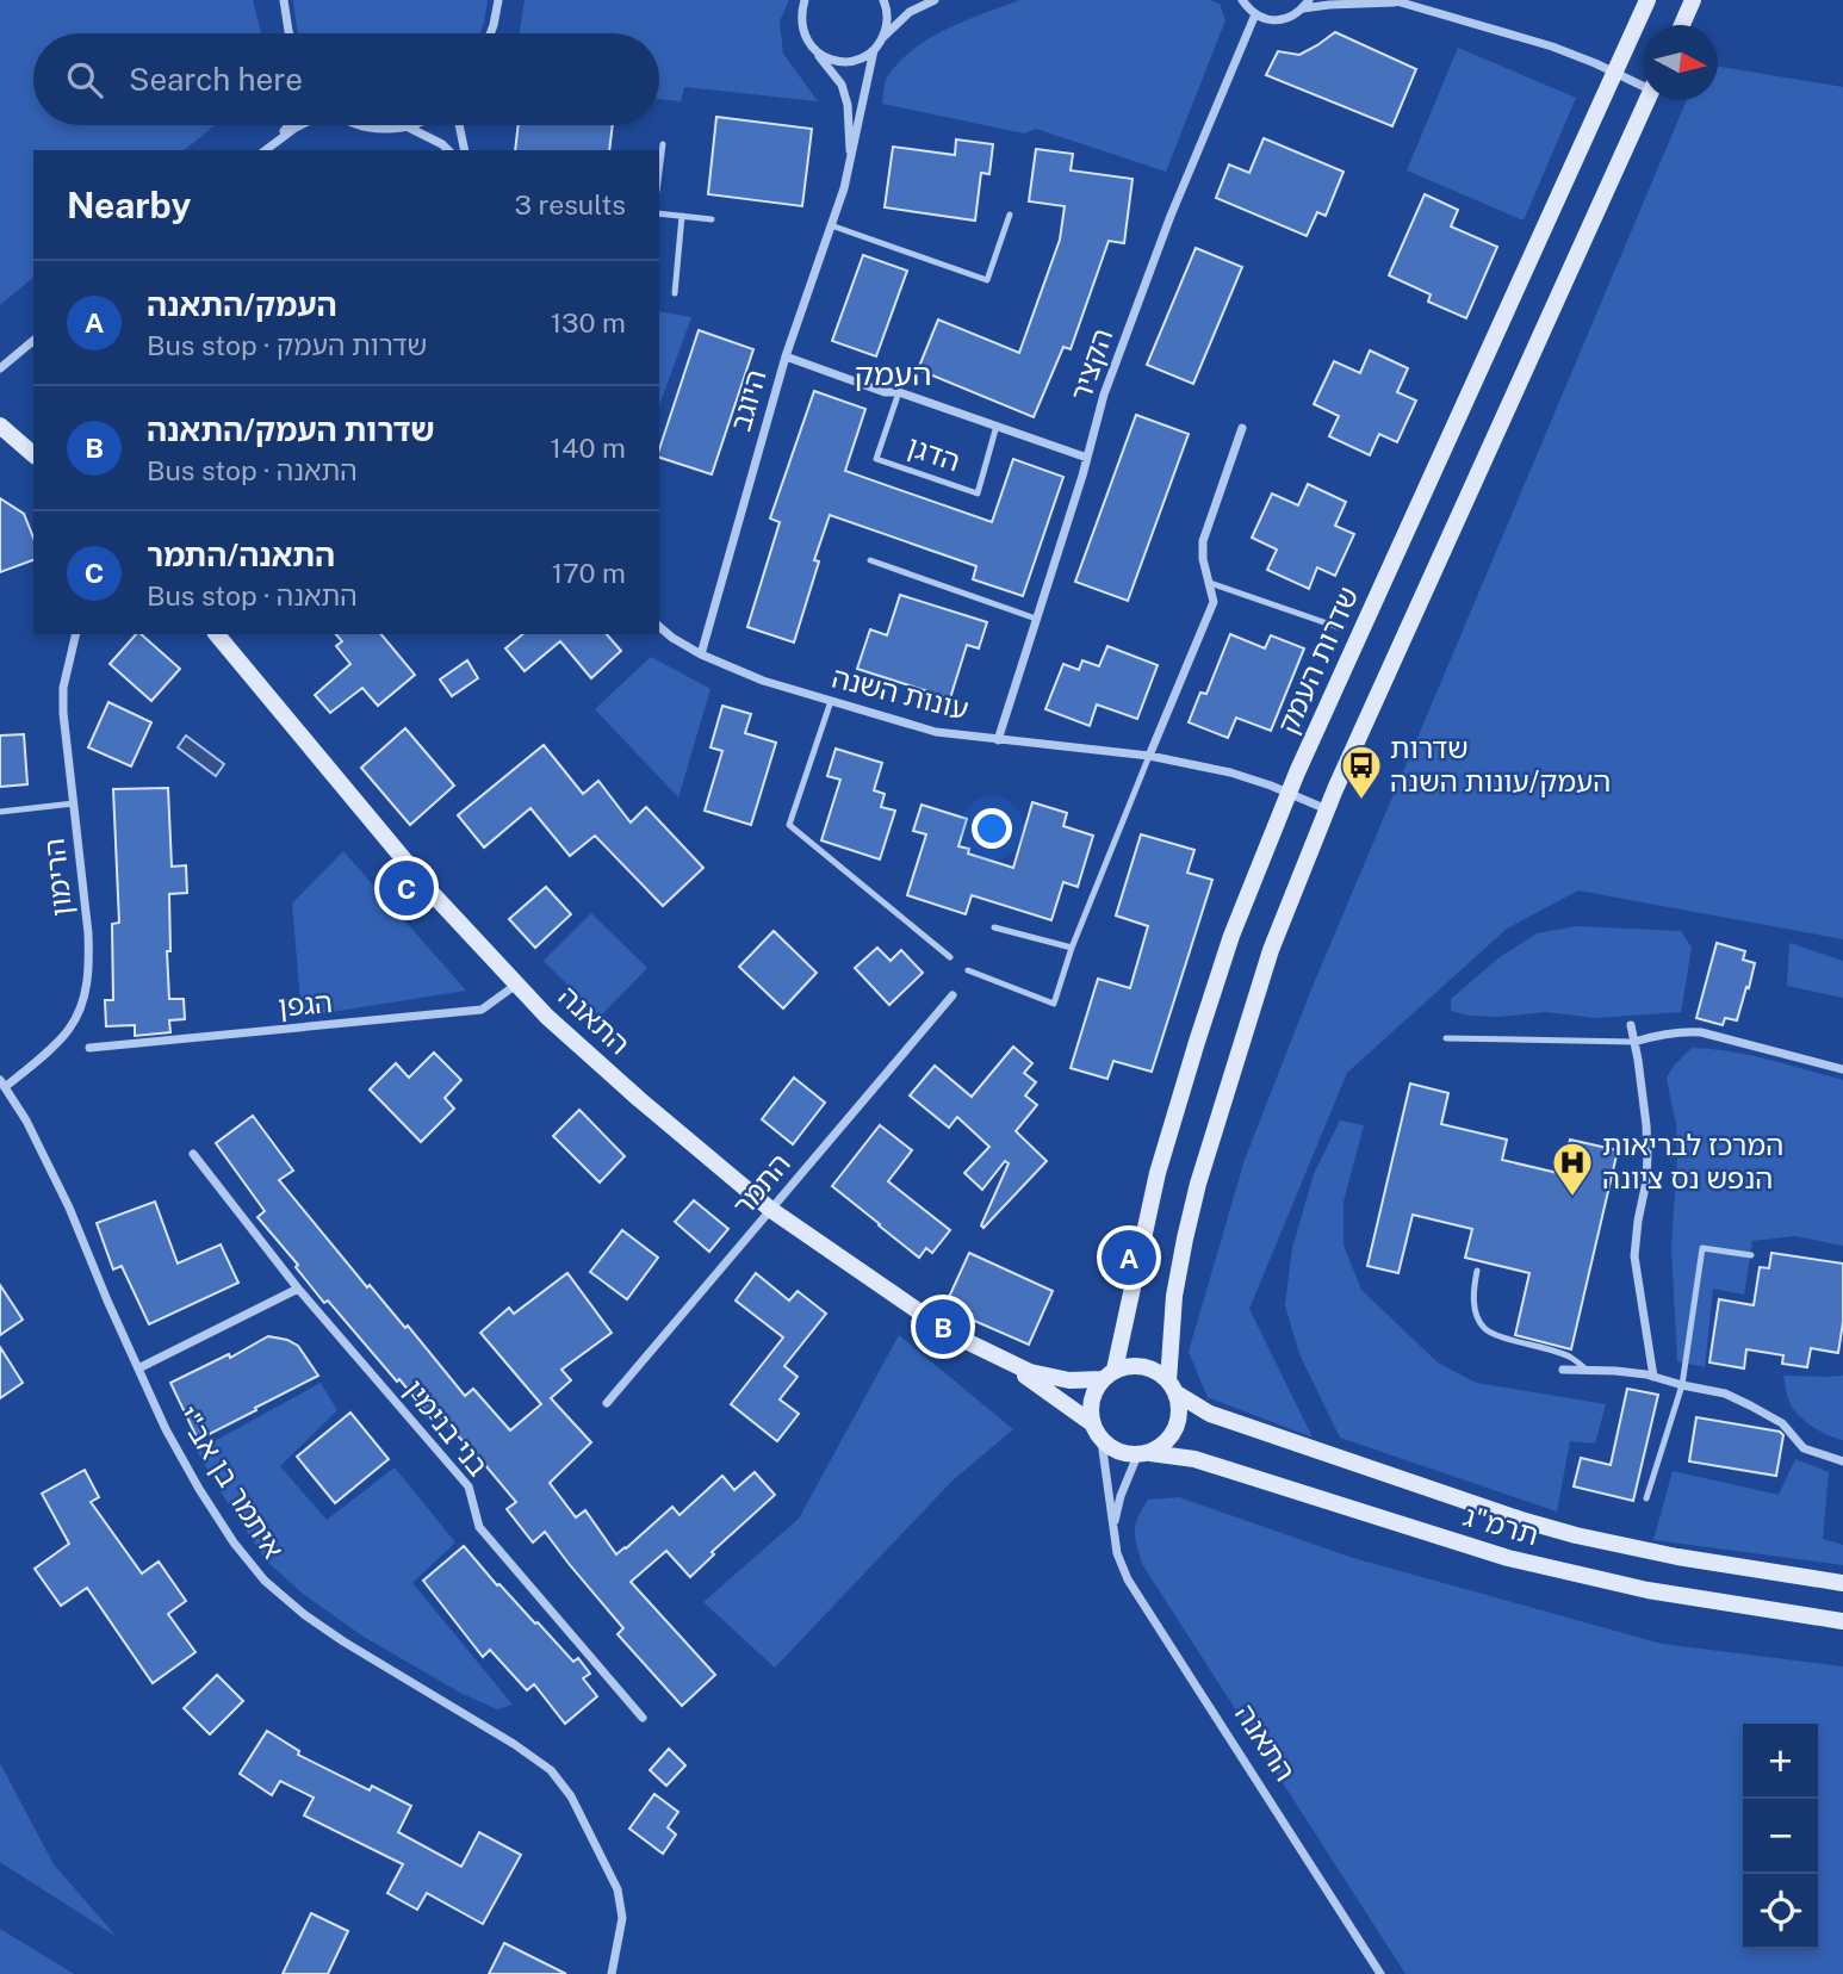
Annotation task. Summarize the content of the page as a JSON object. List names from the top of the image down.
{
  "streets": {
    "street": [
      "הקציר",
      "היוגב",
      "הדגן",
      "שדרות העמק",
      "עונות השנה",
      "הרימון",
      "הגפן",
      "התאנה",
      "התמר",
      "בני בנימין",
      "איתמר בן אב\"י",
      "תרמ\"ג"
    ]
  },
  "crossings": [
    ["הקציר", "הדגן"],
    ["הקציר", "עונות השנה"],
    ["היוגב", "הדגן"],
    ["היוגב", "עונות השנה"],
    ["שדרות העמק", "עונות השנה"],
    ["שדרות העמק", "התאנה"],
    ["שדרות העמק", "תרמ\"ג"],
    ["הרימון", "איתמר בן אב\"י"],
    ["הגפן", "התאנה"],
    ["התאנה", "התמר"],
    ["התאנה", "תרמ\"ג"]
  ],
  "districts": ["העמק"],
  "places": {
    "bus stop": ["שדרות העמק/עונות השנה"],
    "hospital": ["המרכז לבריאות הנפש נס ציונה"]
  },
  "north": "right",
  "page": {
    "search": "Search here",
    "heading": ["Nearby", "3 results"],
    "list": [
      {
        "mark": "A",
        "name": "העמק/התאנה",
        "note": "Bus stop · שדרות העמק",
        "value": "130 m"
      },
      {
        "mark": "B",
        "name": "שדרות העמק/התאנה",
        "note": "Bus stop · התאנה",
        "value": "140 m"
      },
      {
        "mark": "C",
        "name": "התאנה/התמר",
        "note": "Bus stop · התאנה",
        "value": "170 m"
      }
    ],
    "pins": ["C", "A", "B"],
    "map_buttons": ["+", "−"]
  }
}
